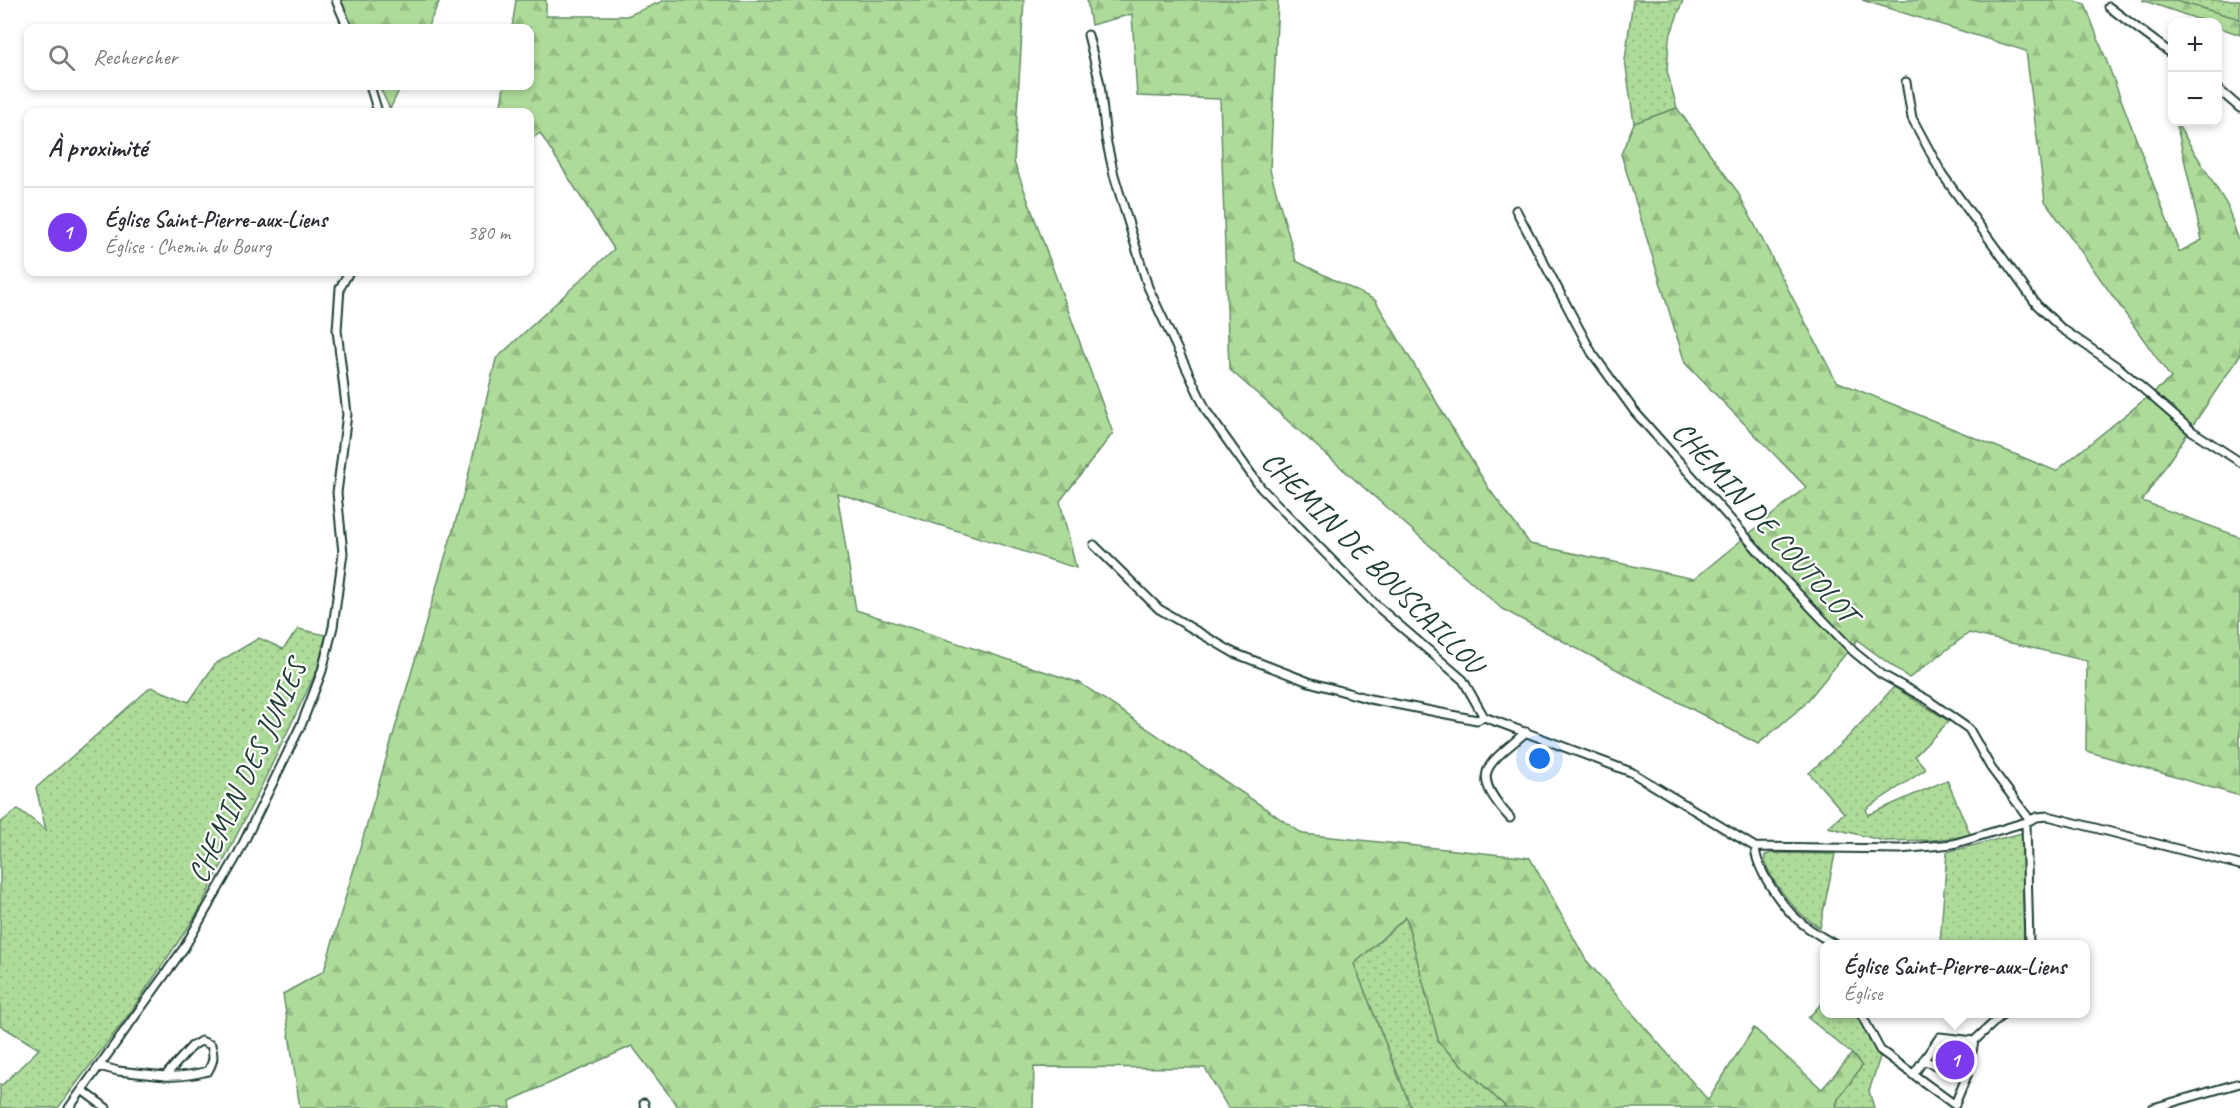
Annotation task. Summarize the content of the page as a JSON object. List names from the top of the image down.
{
  "streets": {
    "street": ["CHEMIN DE COUTOLOT", "CHEMIN DE BOUSCAILLOU", "CHEMIN DES JUNIES"]
  },
  "page": {
    "map_buttons": ["+", "−"],
    "search": "Rechercher",
    "heading": "À proximité",
    "list": [
      {
        "mark": "1",
        "name": "Église Saint-Pierre-aux-Liens",
        "note": "Église · Chemin du Bourg",
        "value": "380 m"
      }
    ],
    "popup": ["Église Saint-Pierre-aux-Liens", "Église"],
    "pins": "1"
  }
}
